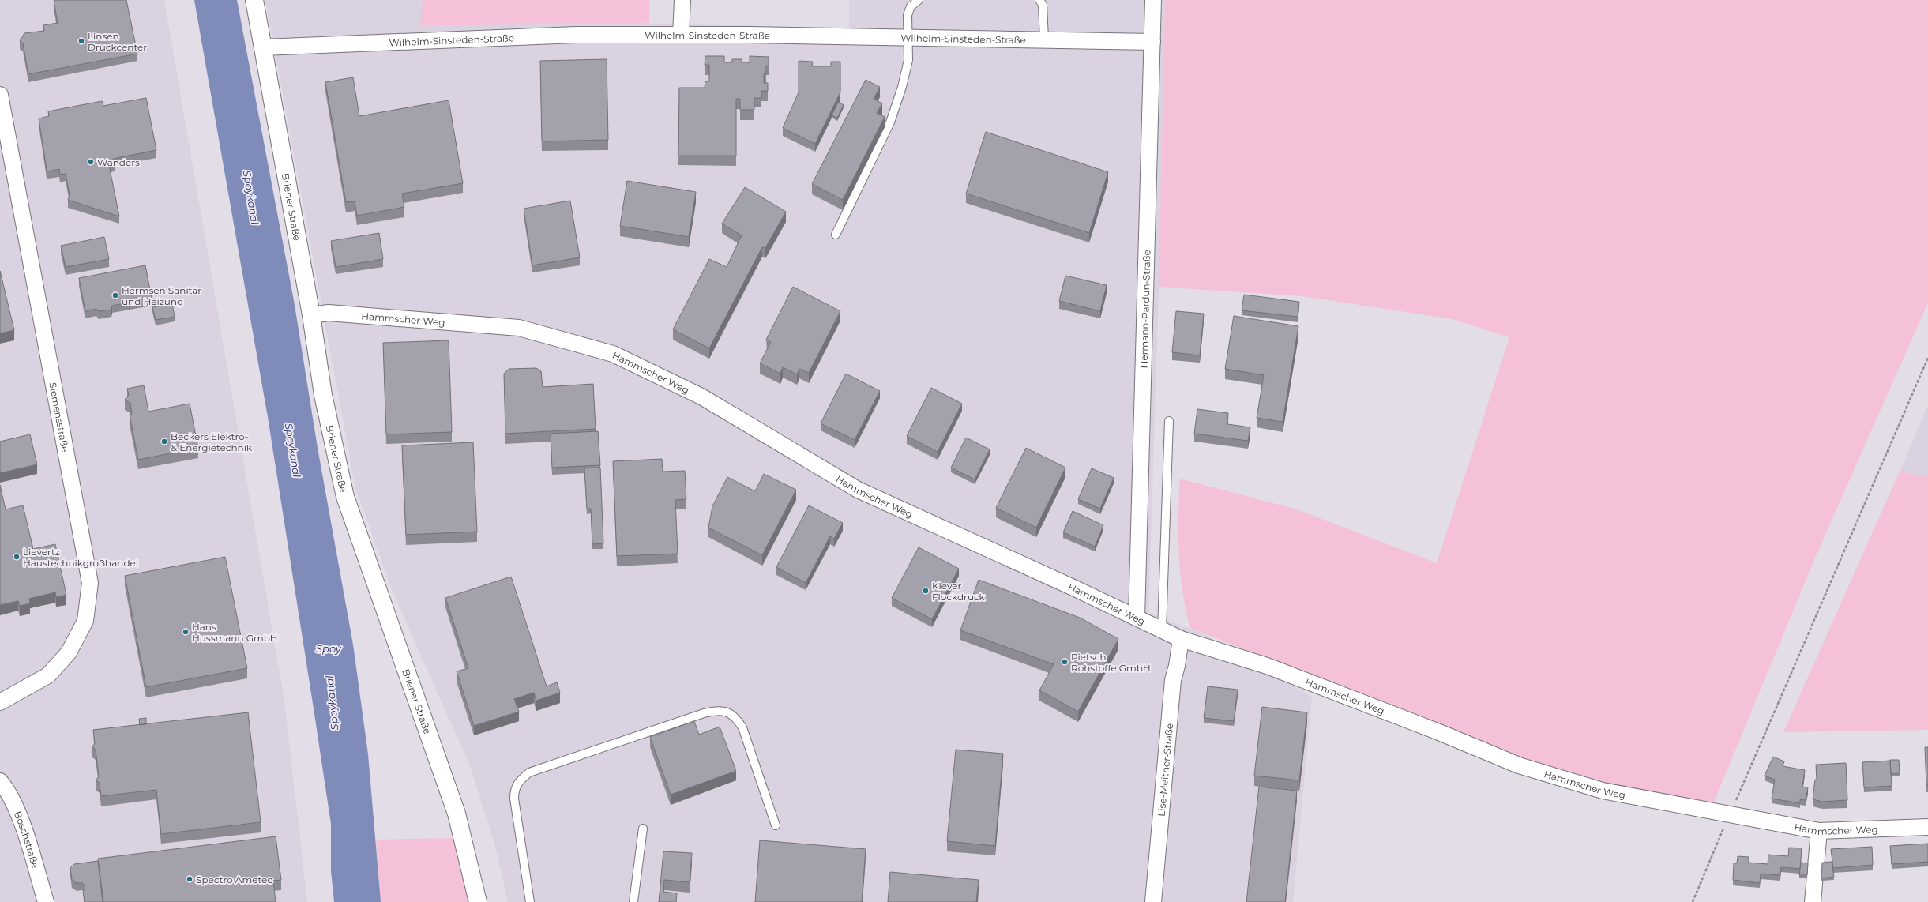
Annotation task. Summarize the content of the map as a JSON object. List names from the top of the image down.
{
  "streets": {
    "street": [
      "Wilhelm-Sinsteden-Straße",
      "Briener Straße",
      "Hermann-Pardun-Straße",
      "Hammscher Weg",
      "Siemensstraße",
      "Lise-Meitner-Straße",
      "Boschstraße"
    ]
  },
  "crossings": [
    ["Wilhelm-Sinsteden-Straße", "Briener Straße"],
    ["Wilhelm-Sinsteden-Straße", "Hermann-Pardun-Straße"],
    ["Briener Straße", "Hammscher Weg"],
    ["Hermann-Pardun-Straße", "Hammscher Weg"],
    ["Hammscher Weg", "Lise-Meitner-Straße"]
  ],
  "water": ["Spoykanal", "Spoy"],
  "places": [
    "Linsen Druckcenter",
    "Wanders",
    "Hermsen Sanitär und Heizung",
    "Beckers Elektro- & Energietechnik",
    "Lievertz Haustechnikgroßhandel",
    "Klever Flockdruck",
    "Hans Hussmann GmbH",
    "Pietsch Rohstoffe GmbH",
    "Spectro Ametec"
  ]
}
